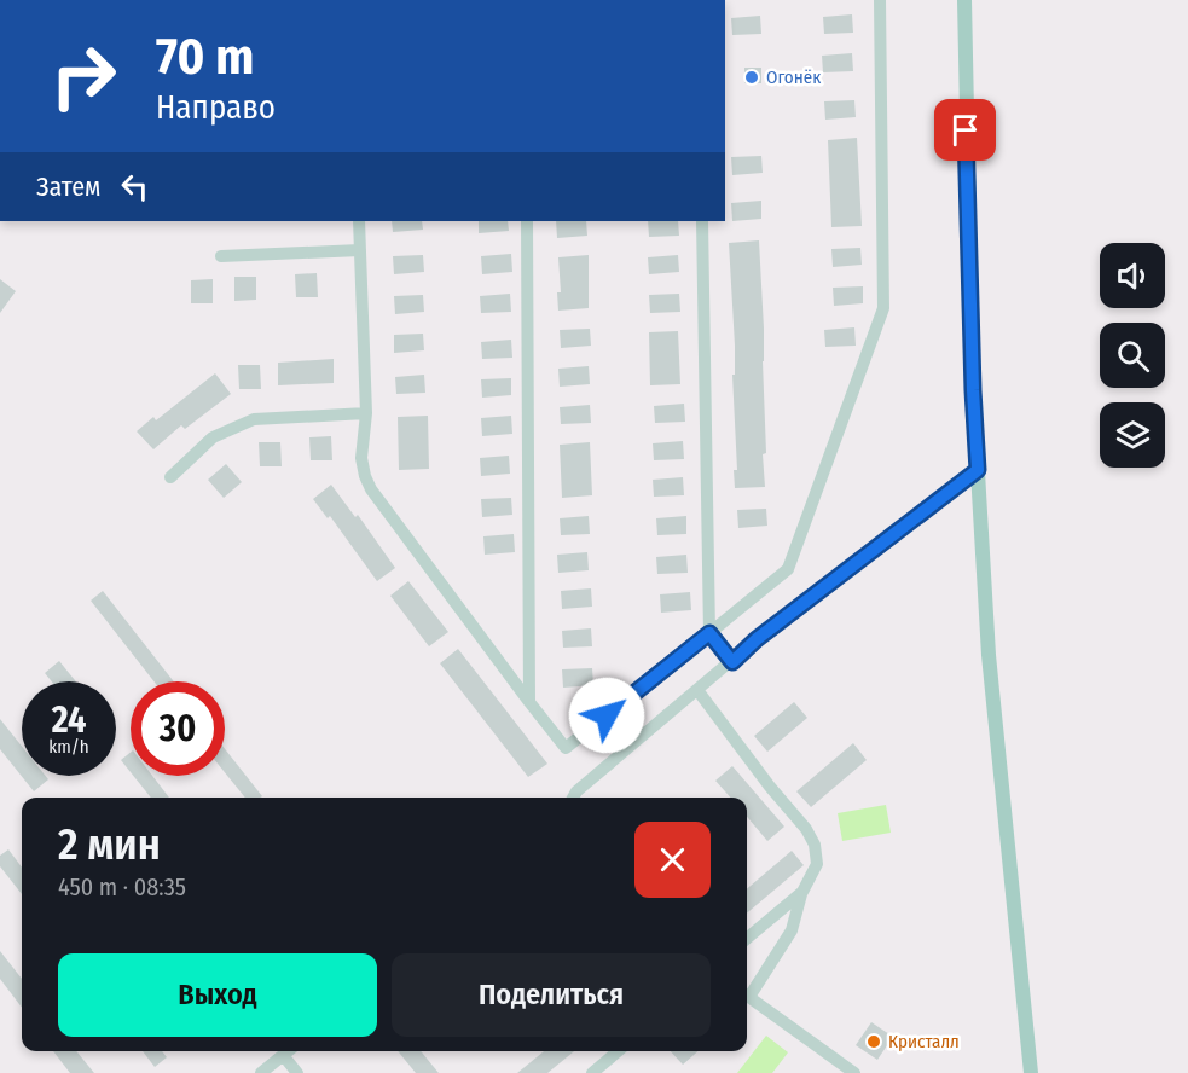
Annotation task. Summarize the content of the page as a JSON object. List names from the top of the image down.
{
  "places": ["Огонёк", "Кристалл"],
  "page": {
    "turn": ["70 m", "Направо"],
    "then": "Затем",
    "speed": "24 km/h",
    "limit": "30",
    "heading": ["2 мин", "450 m · 08:35"],
    "buttons": ["Выход", "Поделиться"]
  }
}
